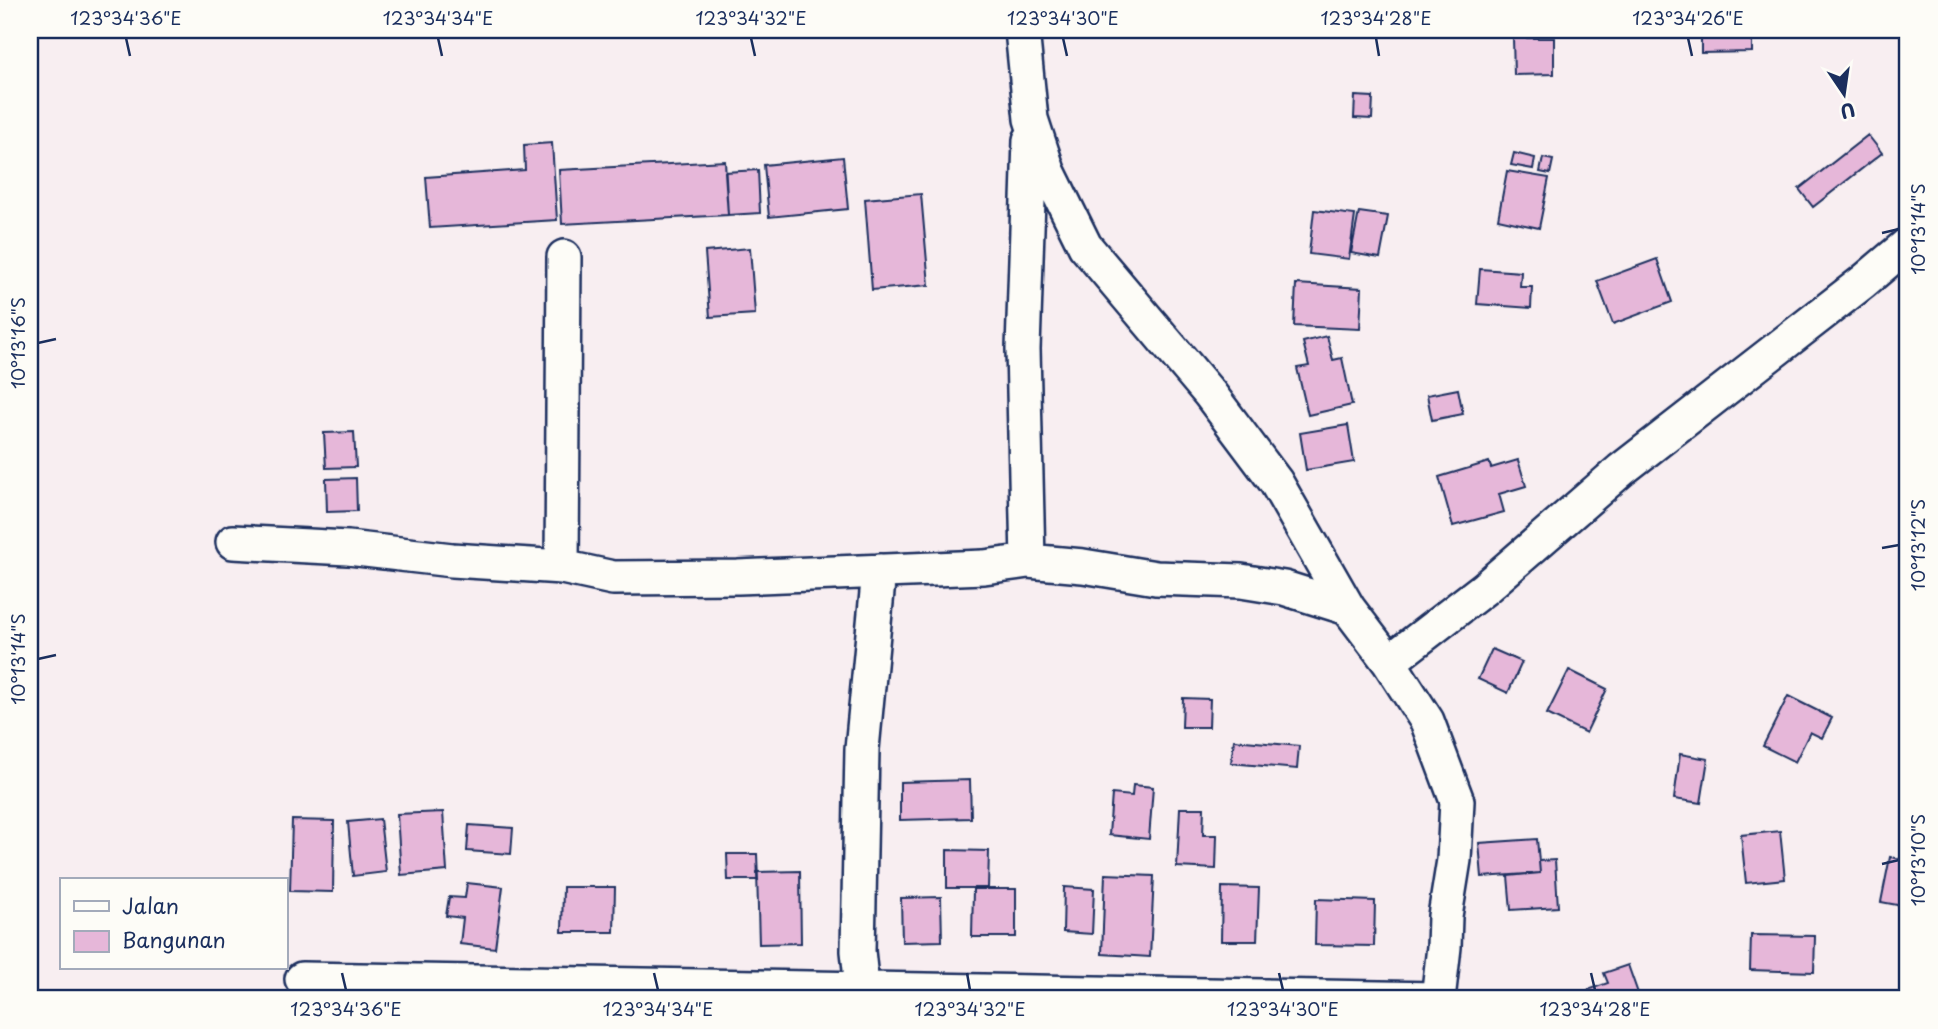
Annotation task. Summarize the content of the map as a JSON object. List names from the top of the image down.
{
  "legend": ["Jalan", "Bangunan"],
  "north": "bottom",
  "coordinates": [
    "123°34'36\"E",
    "123°34'34\"E",
    "123°34'32\"E",
    "123°34'30\"E",
    "123°34'28\"E",
    "123°34'26\"E",
    "10°13'14\"S",
    "10°13'16\"S",
    "10°13'12\"S",
    "10°13'10\"S"
  ]
}
